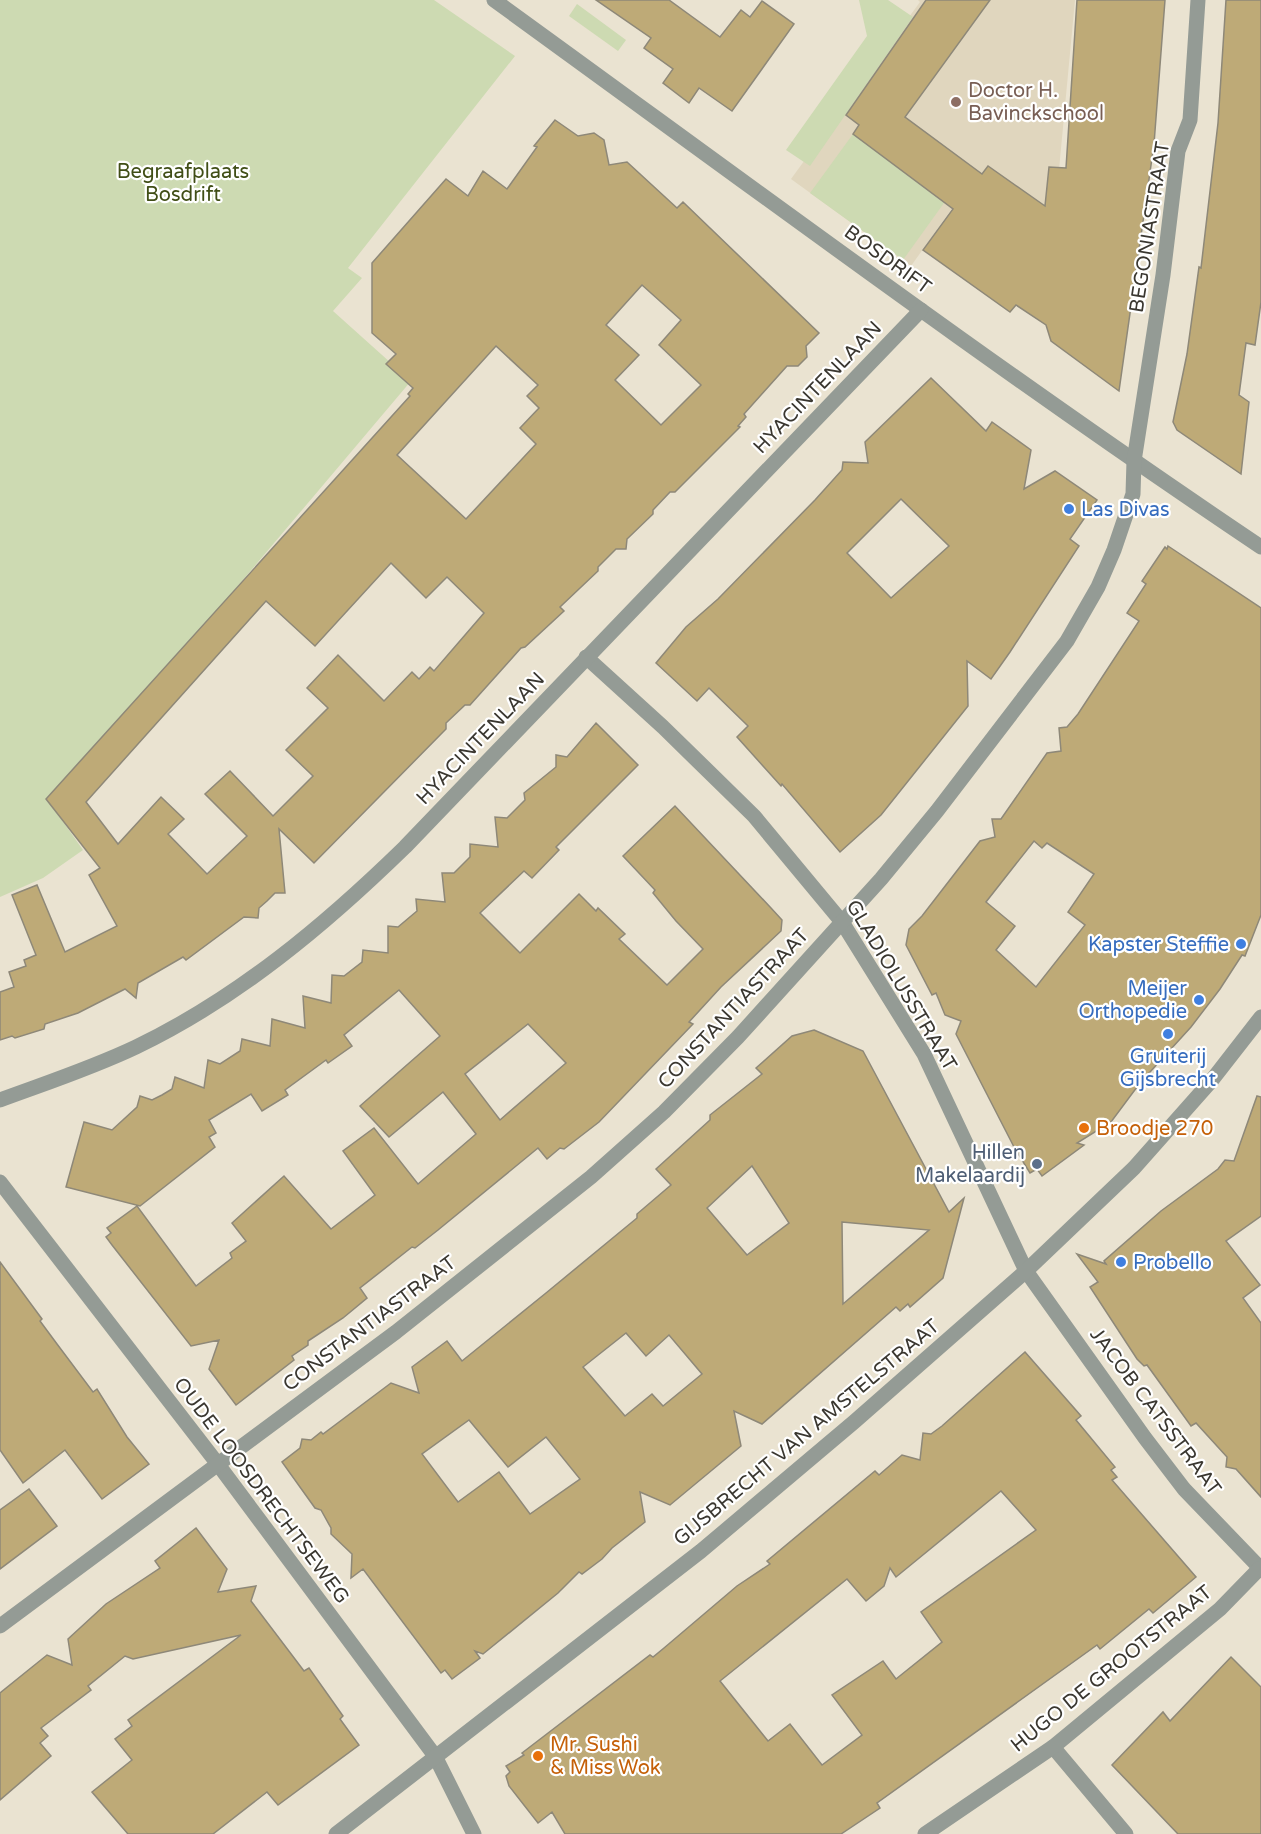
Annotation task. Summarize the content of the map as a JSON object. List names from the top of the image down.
{
  "streets": {
    "street": [
      "BEGONIASTRAAT",
      "BOSDRIFT",
      "HYACINTENLAAN",
      "GLADIOLUSSTRAAT",
      "CONSTANTIASTRAAT",
      "JACOB CATSSTRAAT",
      "GIJSBRECHT VAN AMSTELSTRAAT",
      "OUDE LOOSDRECHTSEWEG",
      "HUGO DE GROOTSTRAAT"
    ]
  },
  "crossings": [
    ["BEGONIASTRAAT", "BOSDRIFT"],
    ["BEGONIASTRAAT", "CONSTANTIASTRAAT"],
    ["BOSDRIFT", "HYACINTENLAAN"],
    ["BOSDRIFT", "CONSTANTIASTRAAT"],
    ["HYACINTENLAAN", "GLADIOLUSSTRAAT"],
    ["GLADIOLUSSTRAAT", "CONSTANTIASTRAAT"],
    ["GLADIOLUSSTRAAT", "JACOB CATSSTRAAT"],
    ["GLADIOLUSSTRAAT", "GIJSBRECHT VAN AMSTELSTRAAT"],
    ["CONSTANTIASTRAAT", "OUDE LOOSDRECHTSEWEG"],
    ["JACOB CATSSTRAAT", "GIJSBRECHT VAN AMSTELSTRAAT"],
    ["JACOB CATSSTRAAT", "HUGO DE GROOTSTRAAT"],
    ["GIJSBRECHT VAN AMSTELSTRAAT", "OUDE LOOSDRECHTSEWEG"]
  ],
  "parks": ["Begraafplaats Bosdrift"],
  "places": [
    "Doctor H. Bavinckschool",
    "Las Divas",
    "Kapster Steffie",
    "Meijer Orthopedie",
    "Gruiterij Gijsbrecht",
    "Broodje 270",
    "Hillen Makelaardij",
    "Probello",
    "Mr. Sushi & Miss Wok"
  ]
}
